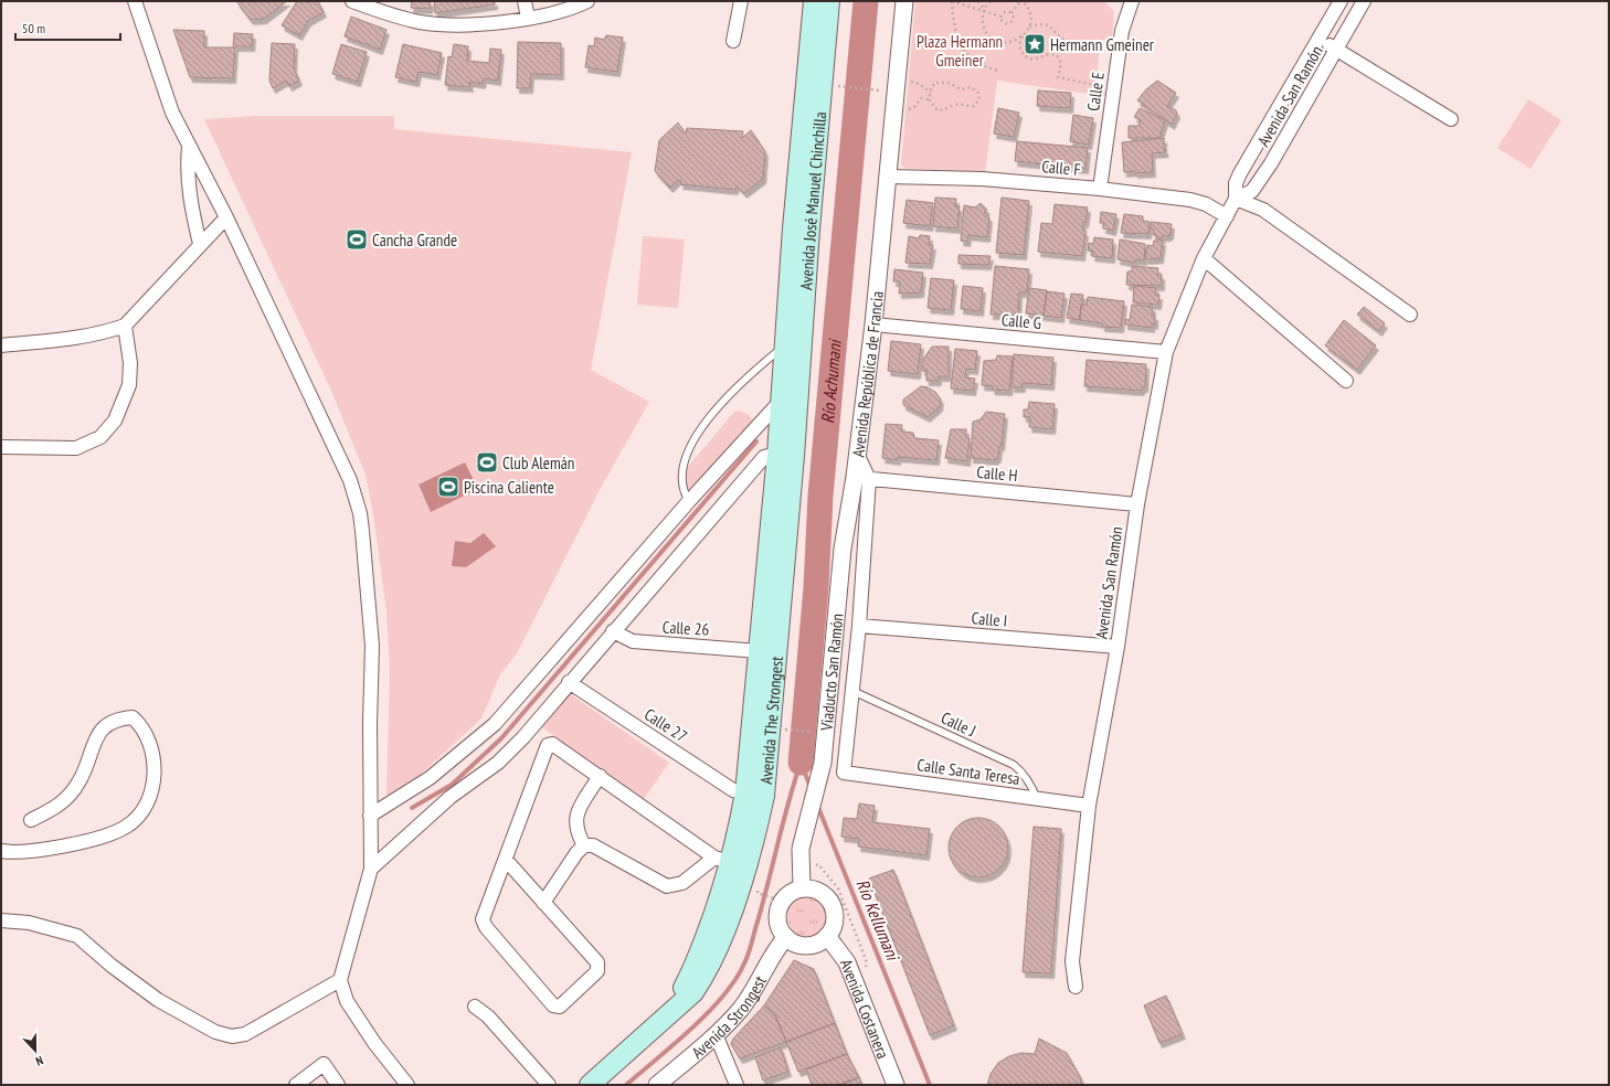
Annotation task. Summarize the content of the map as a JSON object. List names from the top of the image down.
{
  "streets": {
    "main road": ["Avenida José Manuel Chinchilla", "Avenida The Strongest"],
    "street": [
      "Calle E",
      "Avenida San Ramón",
      "Calle F",
      "Calle G",
      "Avenida República de Francia",
      "Calle H",
      "Calle I",
      "Calle 26",
      "Viaducto San Ramón",
      "Calle 27",
      "Calle Santa Teresa",
      "Avenida Costanera",
      "Avenida Strongest"
    ],
    "lane": ["Calle J"]
  },
  "crossings": [
    ["Calle E", "Calle F"],
    ["Avenida San Ramón", "Calle F"],
    ["Avenida San Ramón", "Calle G"],
    ["Avenida San Ramón", "Calle H"],
    ["Avenida San Ramón", "Calle I"],
    ["Avenida San Ramón", "Calle Santa Teresa"],
    ["Calle F", "Avenida República de Francia"],
    ["Avenida José Manuel Chinchilla", "Avenida The Strongest"],
    ["Calle G", "Avenida República de Francia"],
    ["Avenida República de Francia", "Calle H"],
    ["Avenida República de Francia", "Calle I"],
    ["Avenida República de Francia", "Viaducto San Ramón"],
    ["Avenida República de Francia", "Calle J"],
    ["Avenida República de Francia", "Calle Santa Teresa"],
    ["Calle H", "Viaducto San Ramón"],
    ["Calle 26", "Avenida The Strongest"],
    ["Viaducto San Ramón", "Avenida Costanera"],
    ["Viaducto San Ramón", "Avenida Strongest"],
    ["Avenida The Strongest", "Calle 27"],
    ["Calle J", "Calle Santa Teresa"],
    ["Avenida Costanera", "Avenida Strongest"]
  ],
  "water": ["Río Achumani", "Río Kellumani"],
  "parks": ["Plaza Hermann Gmeiner"],
  "places": {
    "place": ["Hermann Gmeiner"],
    "sports": ["Cancha Grande", "Club Alemán", "Piscina Caliente"]
  },
  "scale_bar": "50 m",
  "north": "bottom"
}
